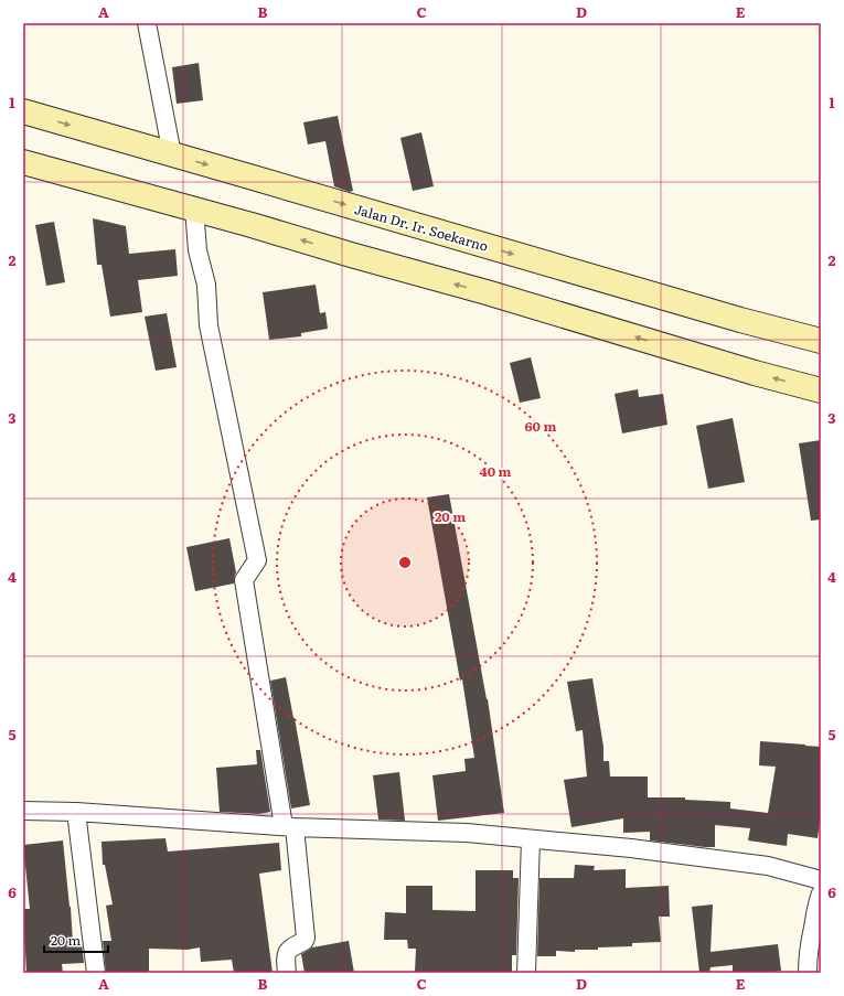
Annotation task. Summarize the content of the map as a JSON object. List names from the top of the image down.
{
  "streets": {
    "main road": ["Jalan Dr. Ir. Soekarno"]
  },
  "scale_bar": "20 m",
  "grid": {
    "columns": [
      "A",
      "B",
      "C",
      "D",
      "E"
    ],
    "rows": [
      "1",
      "2",
      "3",
      "4",
      "5",
      "6"
    ]
  },
  "rings": ["60 m", "40 m", "20 m"]
}
